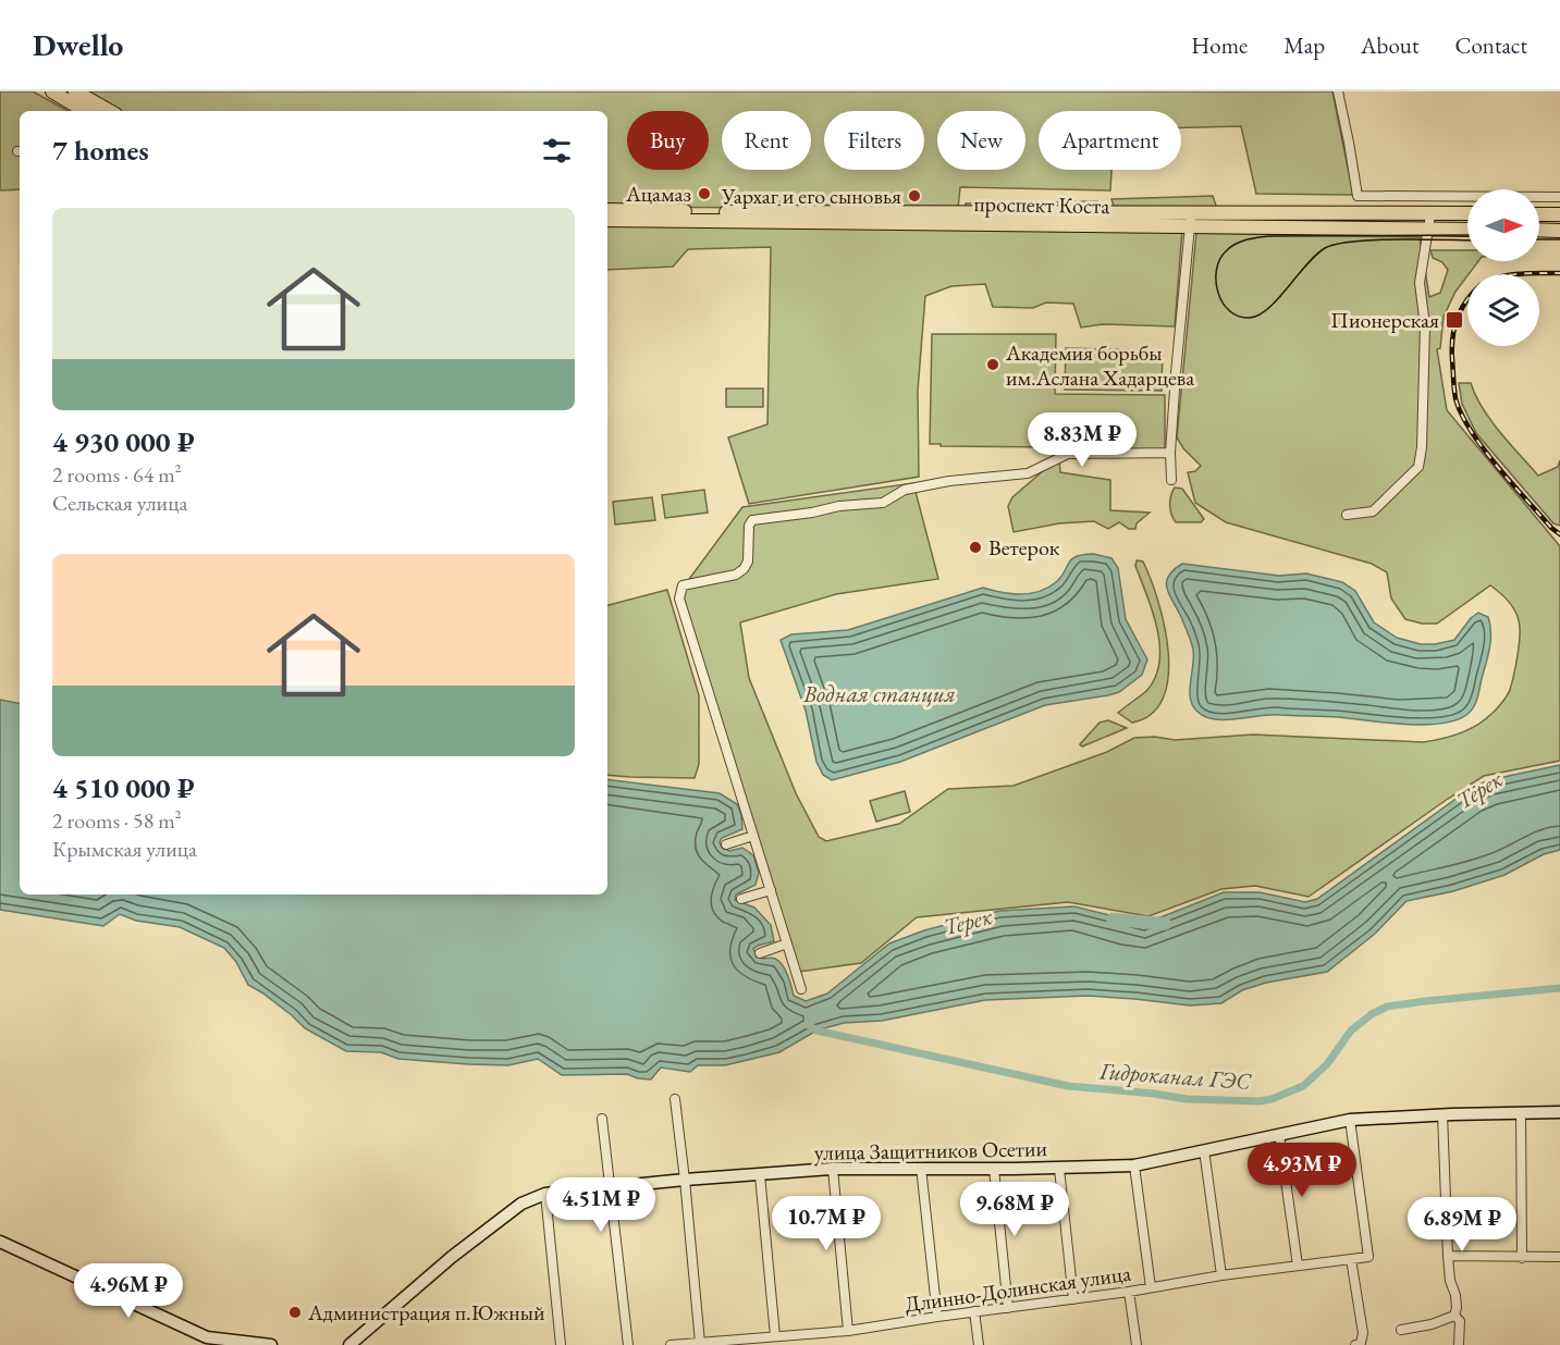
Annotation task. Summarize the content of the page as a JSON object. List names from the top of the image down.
{
  "streets": {
    "main road": ["проспект Коста"],
    "street": ["улица Защитников Осетии", "Длинно-Долинская улица"]
  },
  "crossings": [
    ["улица Защитников Осетии", "Длинно-Долинская улица"]
  ],
  "water": ["Водная станция", "Терек", "Гидроканал ГЭС"],
  "places": {
    "other": [
      "Ацамаз",
      "Уархаг и его сыновья",
      "Академия борьбы им.Аслана Хадарцева",
      "Ветерок",
      "Администрация п.Южный"
    ],
    "transit": ["Пионерская"]
  },
  "north": "right",
  "page": {
    "header": "Dwello",
    "nav": [
      "Home",
      "Map",
      "About",
      "Contact"
    ],
    "chip": [
      "Buy",
      "Rent",
      "Filters",
      "New",
      "Apartment"
    ],
    "heading": "7 homes",
    "list": [
      {
        "name": "4 930 000 ₽",
        "note": "2 rooms · 64 m² · Сельская улица"
      },
      {
        "name": "4 510 000 ₽",
        "note": "2 rooms · 58 m² · Крымская улица"
      }
    ],
    "price": [
      "8.83M ₽",
      "4.93M ₽",
      "4.51M ₽",
      "9.68M ₽",
      "10.7M ₽",
      "6.89M ₽",
      "4.96M ₽"
    ]
  }
}
